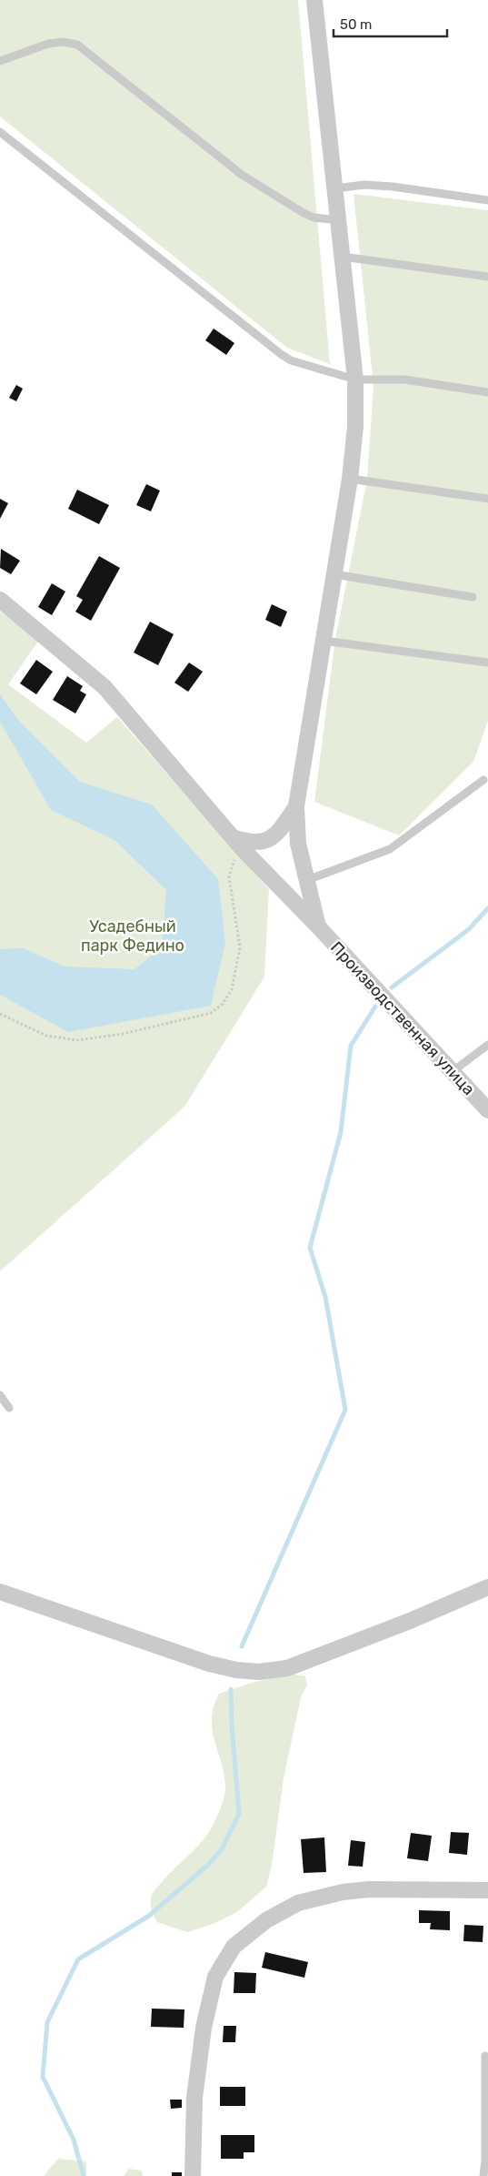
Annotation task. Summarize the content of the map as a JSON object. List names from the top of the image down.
{
  "streets": {
    "street": ["Производственная улица"]
  },
  "parks": ["Усадебный парк Федино"],
  "scale_bar": "50 m"
}
